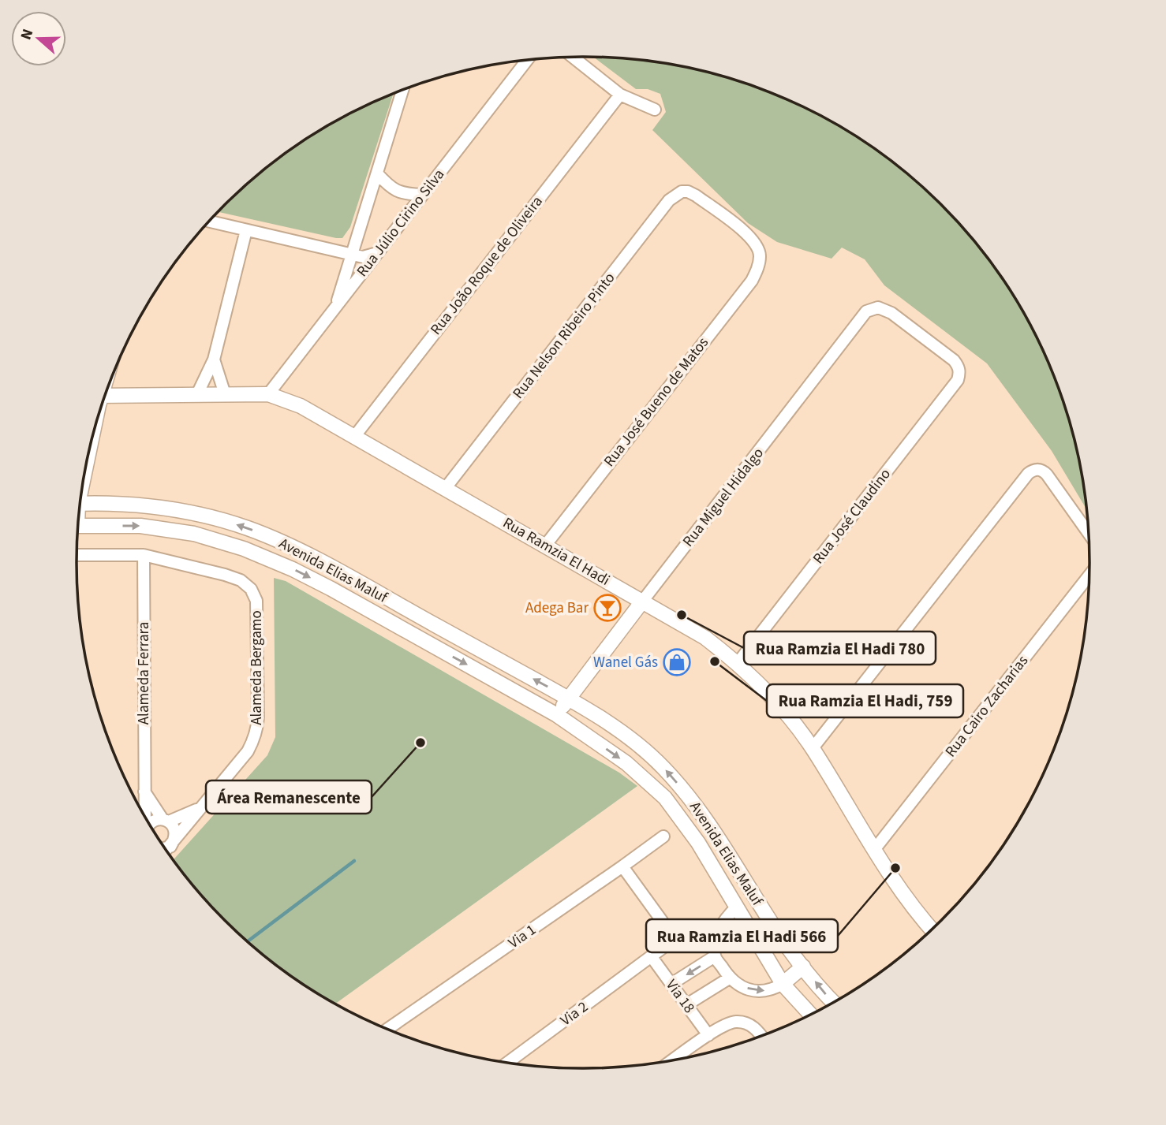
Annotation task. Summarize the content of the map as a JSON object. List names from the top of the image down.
{
  "streets": {
    "street": [
      "Rua Júlio Cirino Silva",
      "Rua João Roque de Oliveira",
      "Rua Nelson Ribeiro Pinto",
      "Rua José Bueno de Matos",
      "Rua Miguel Hidalgo",
      "Rua José Claudino",
      "Rua Ramzia El Hadi",
      "Avenida Elias Maluf",
      "Alameda Bergamo",
      "Alameda Ferrara",
      "Rua Cairo Zacharias",
      "Via 1",
      "Via 18",
      "Via 2"
    ]
  },
  "crossings": [
    ["Rua Júlio Cirino Silva", "Rua Ramzia El Hadi"],
    ["Rua João Roque de Oliveira", "Rua Ramzia El Hadi"],
    ["Rua Nelson Ribeiro Pinto", "Rua José Bueno de Matos"],
    ["Rua Nelson Ribeiro Pinto", "Rua Ramzia El Hadi"],
    ["Rua José Bueno de Matos", "Rua Ramzia El Hadi"],
    ["Rua Miguel Hidalgo", "Rua José Claudino"],
    ["Rua Miguel Hidalgo", "Rua Ramzia El Hadi"],
    ["Rua Miguel Hidalgo", "Avenida Elias Maluf"],
    ["Rua José Claudino", "Rua Ramzia El Hadi"],
    ["Rua Ramzia El Hadi", "Rua Cairo Zacharias"],
    ["Alameda Bergamo", "Alameda Ferrara"],
    ["Via 1", "Via 2"],
    ["Via 18", "Via 2"]
  ],
  "places": {
    "bar": ["Adega Bar"],
    "other": [
      "Rua Ramzia El Hadi 780",
      "Rua Ramzia El Hadi, 759",
      "Área Remanescente",
      "Rua Ramzia El Hadi 566"
    ],
    "shop": ["Wanel Gás"]
  },
  "north": "left"
}
